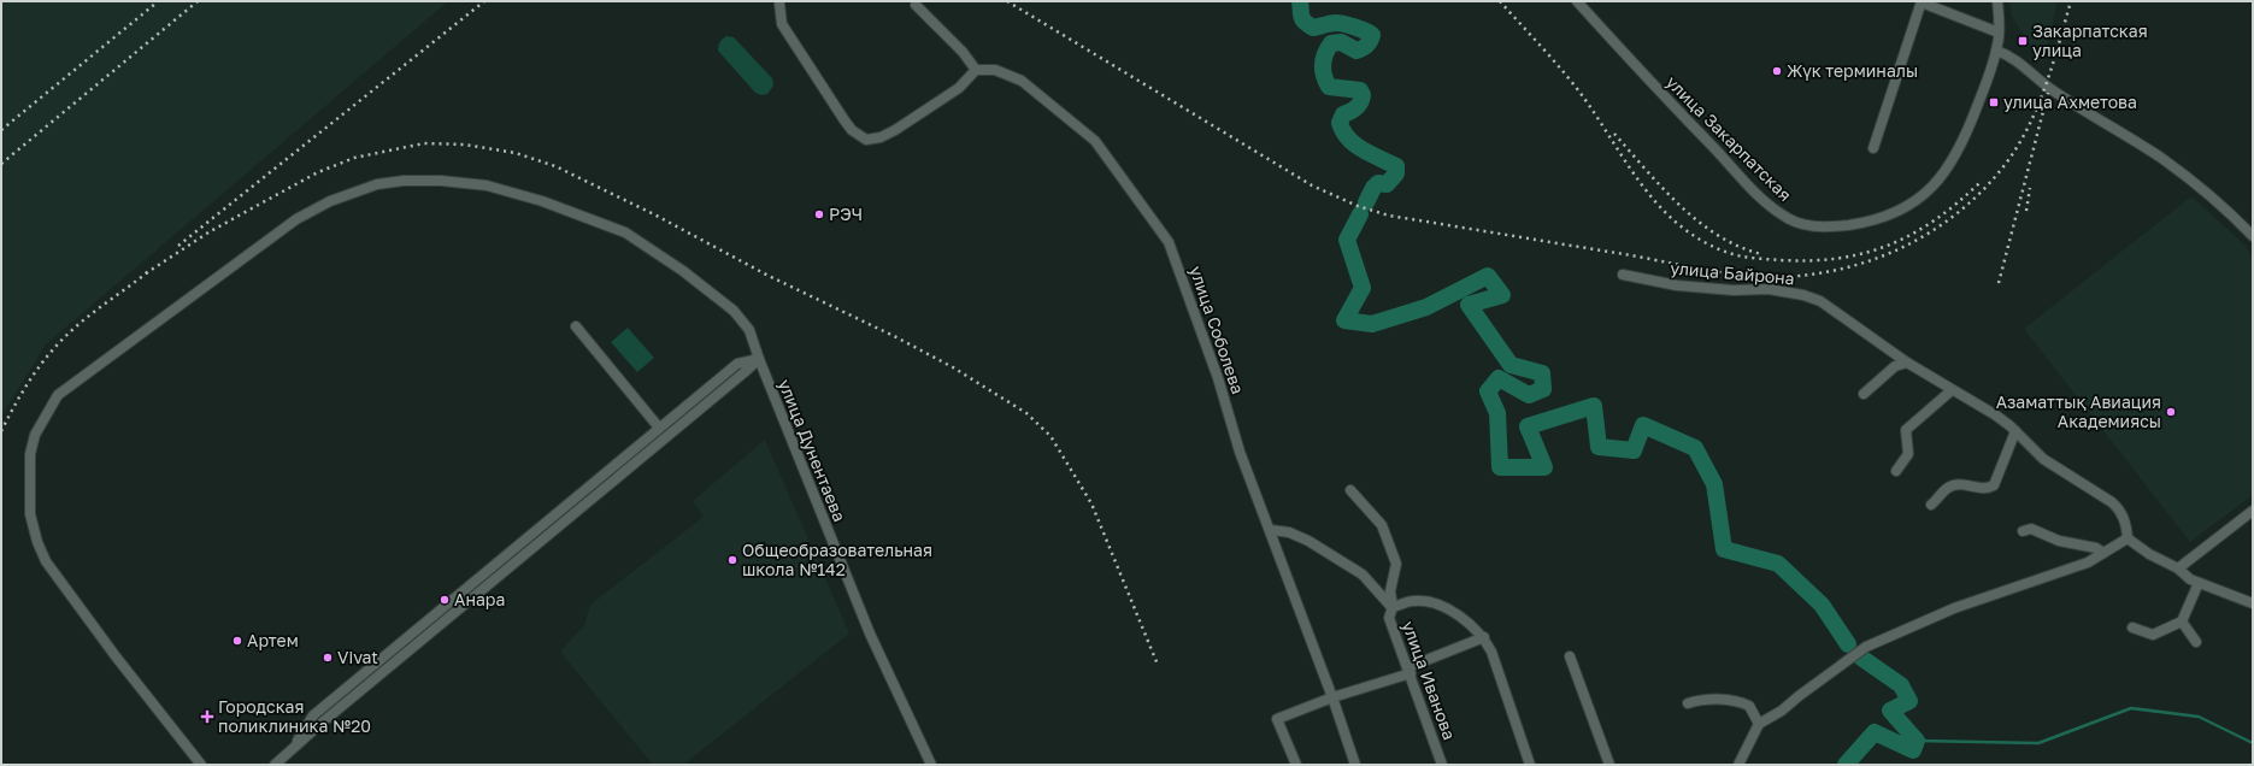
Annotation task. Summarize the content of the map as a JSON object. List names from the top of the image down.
{
  "streets": {
    "street": [
      "улица Закарпатская",
      "улица Байрона",
      "улица Соболева",
      "улица Дунентаева",
      "улица Иванова"
    ]
  },
  "places": {
    "transit": ["Закарпатская улица", "улица Ахметова"],
    "other": [
      "Жүк терминалы",
      "РЭЧ",
      "Азаматтық Авиация Академиясы",
      "Общеобразовательная школа №142",
      "Анара",
      "Артем",
      "Vivat"
    ],
    "health": ["Городская поликлиника №20"]
  }
}
